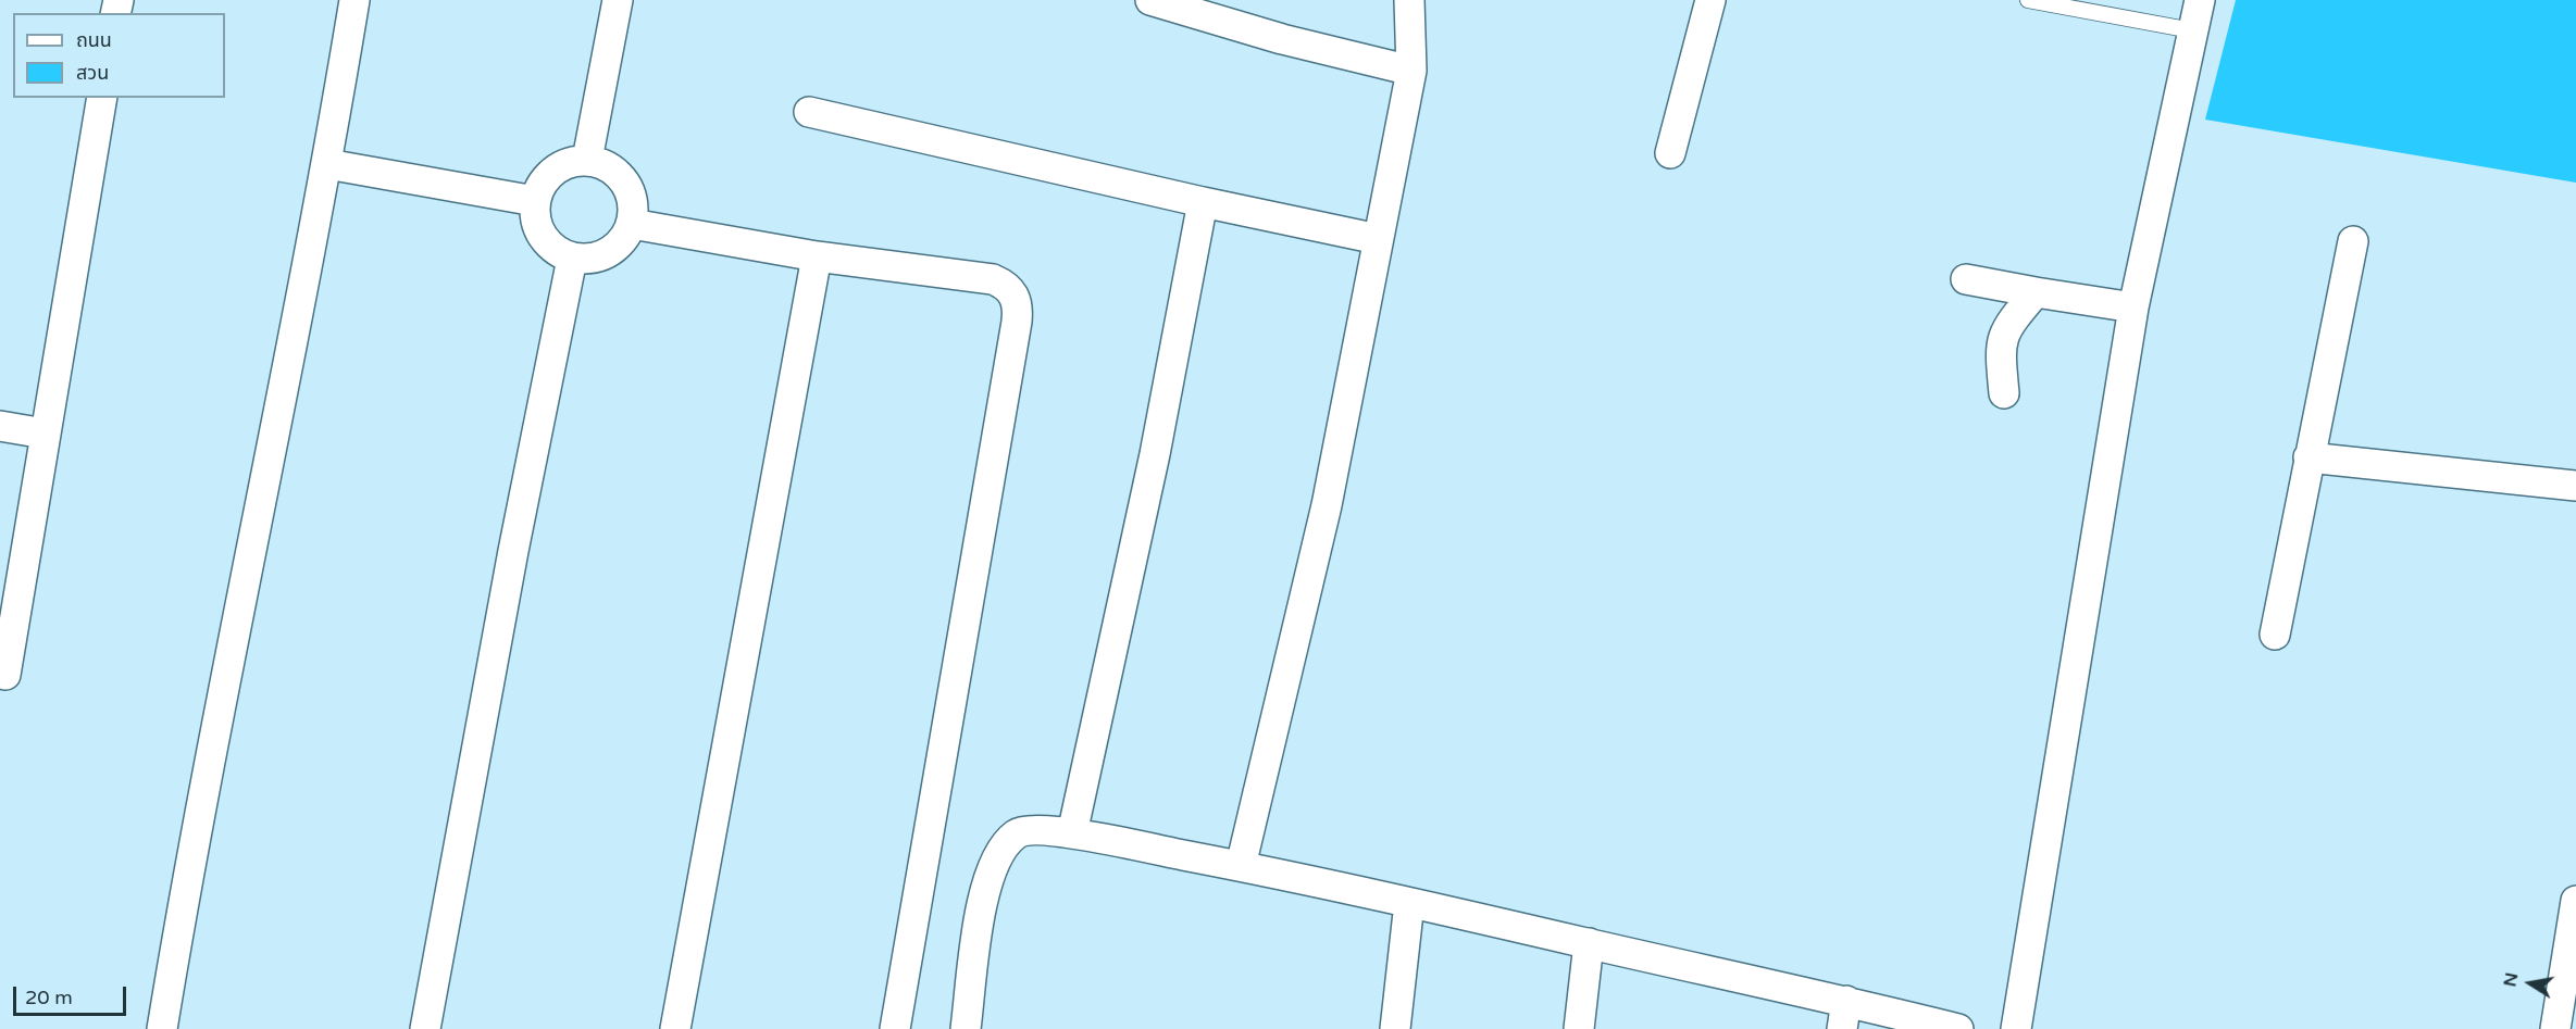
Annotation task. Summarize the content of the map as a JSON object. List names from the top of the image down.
{
  "legend": ["ถนน", "สวน"],
  "scale_bar": "20 m",
  "north": "left"
}
